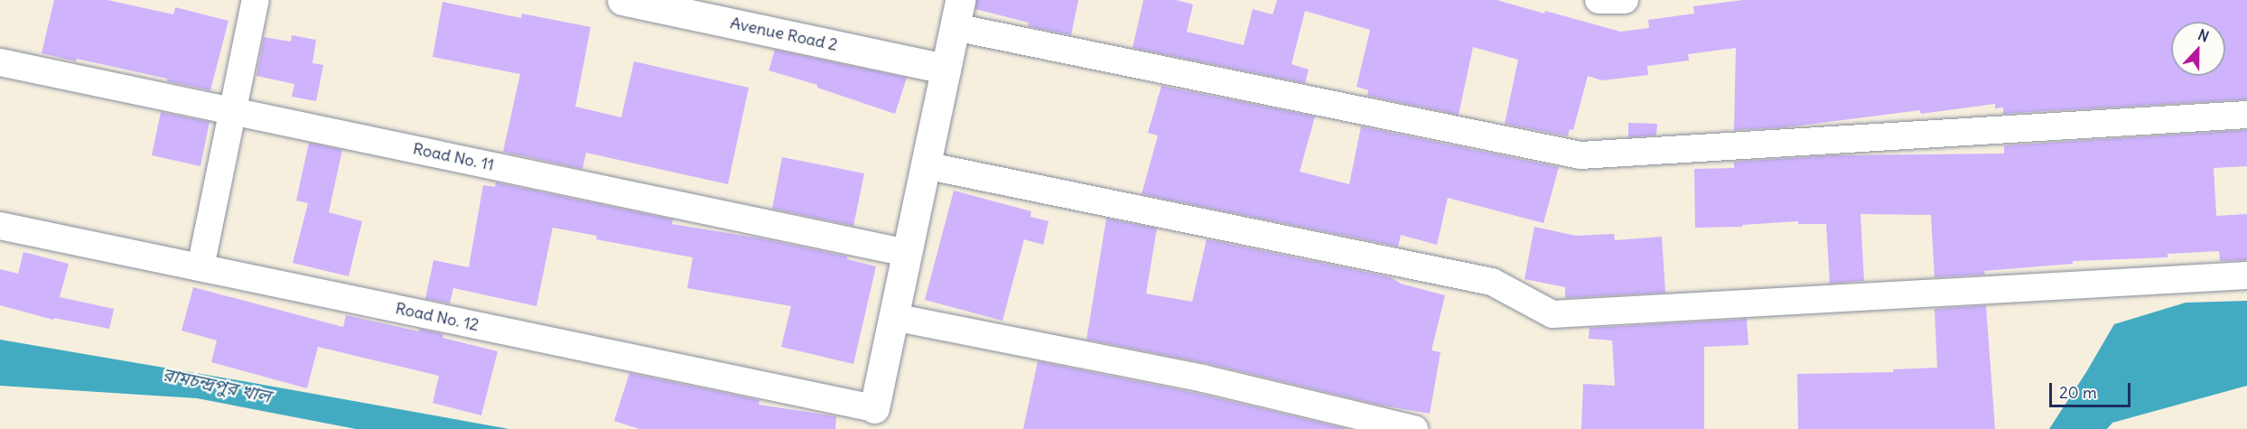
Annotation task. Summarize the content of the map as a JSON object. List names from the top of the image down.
{
  "streets": {
    "street": ["Avenue Road 2", "Road No. 11", "Road No. 12"]
  },
  "water": ["রামচন্দ্রপুর খাল"],
  "scale_bar": "20 m",
  "north": "top"
}
